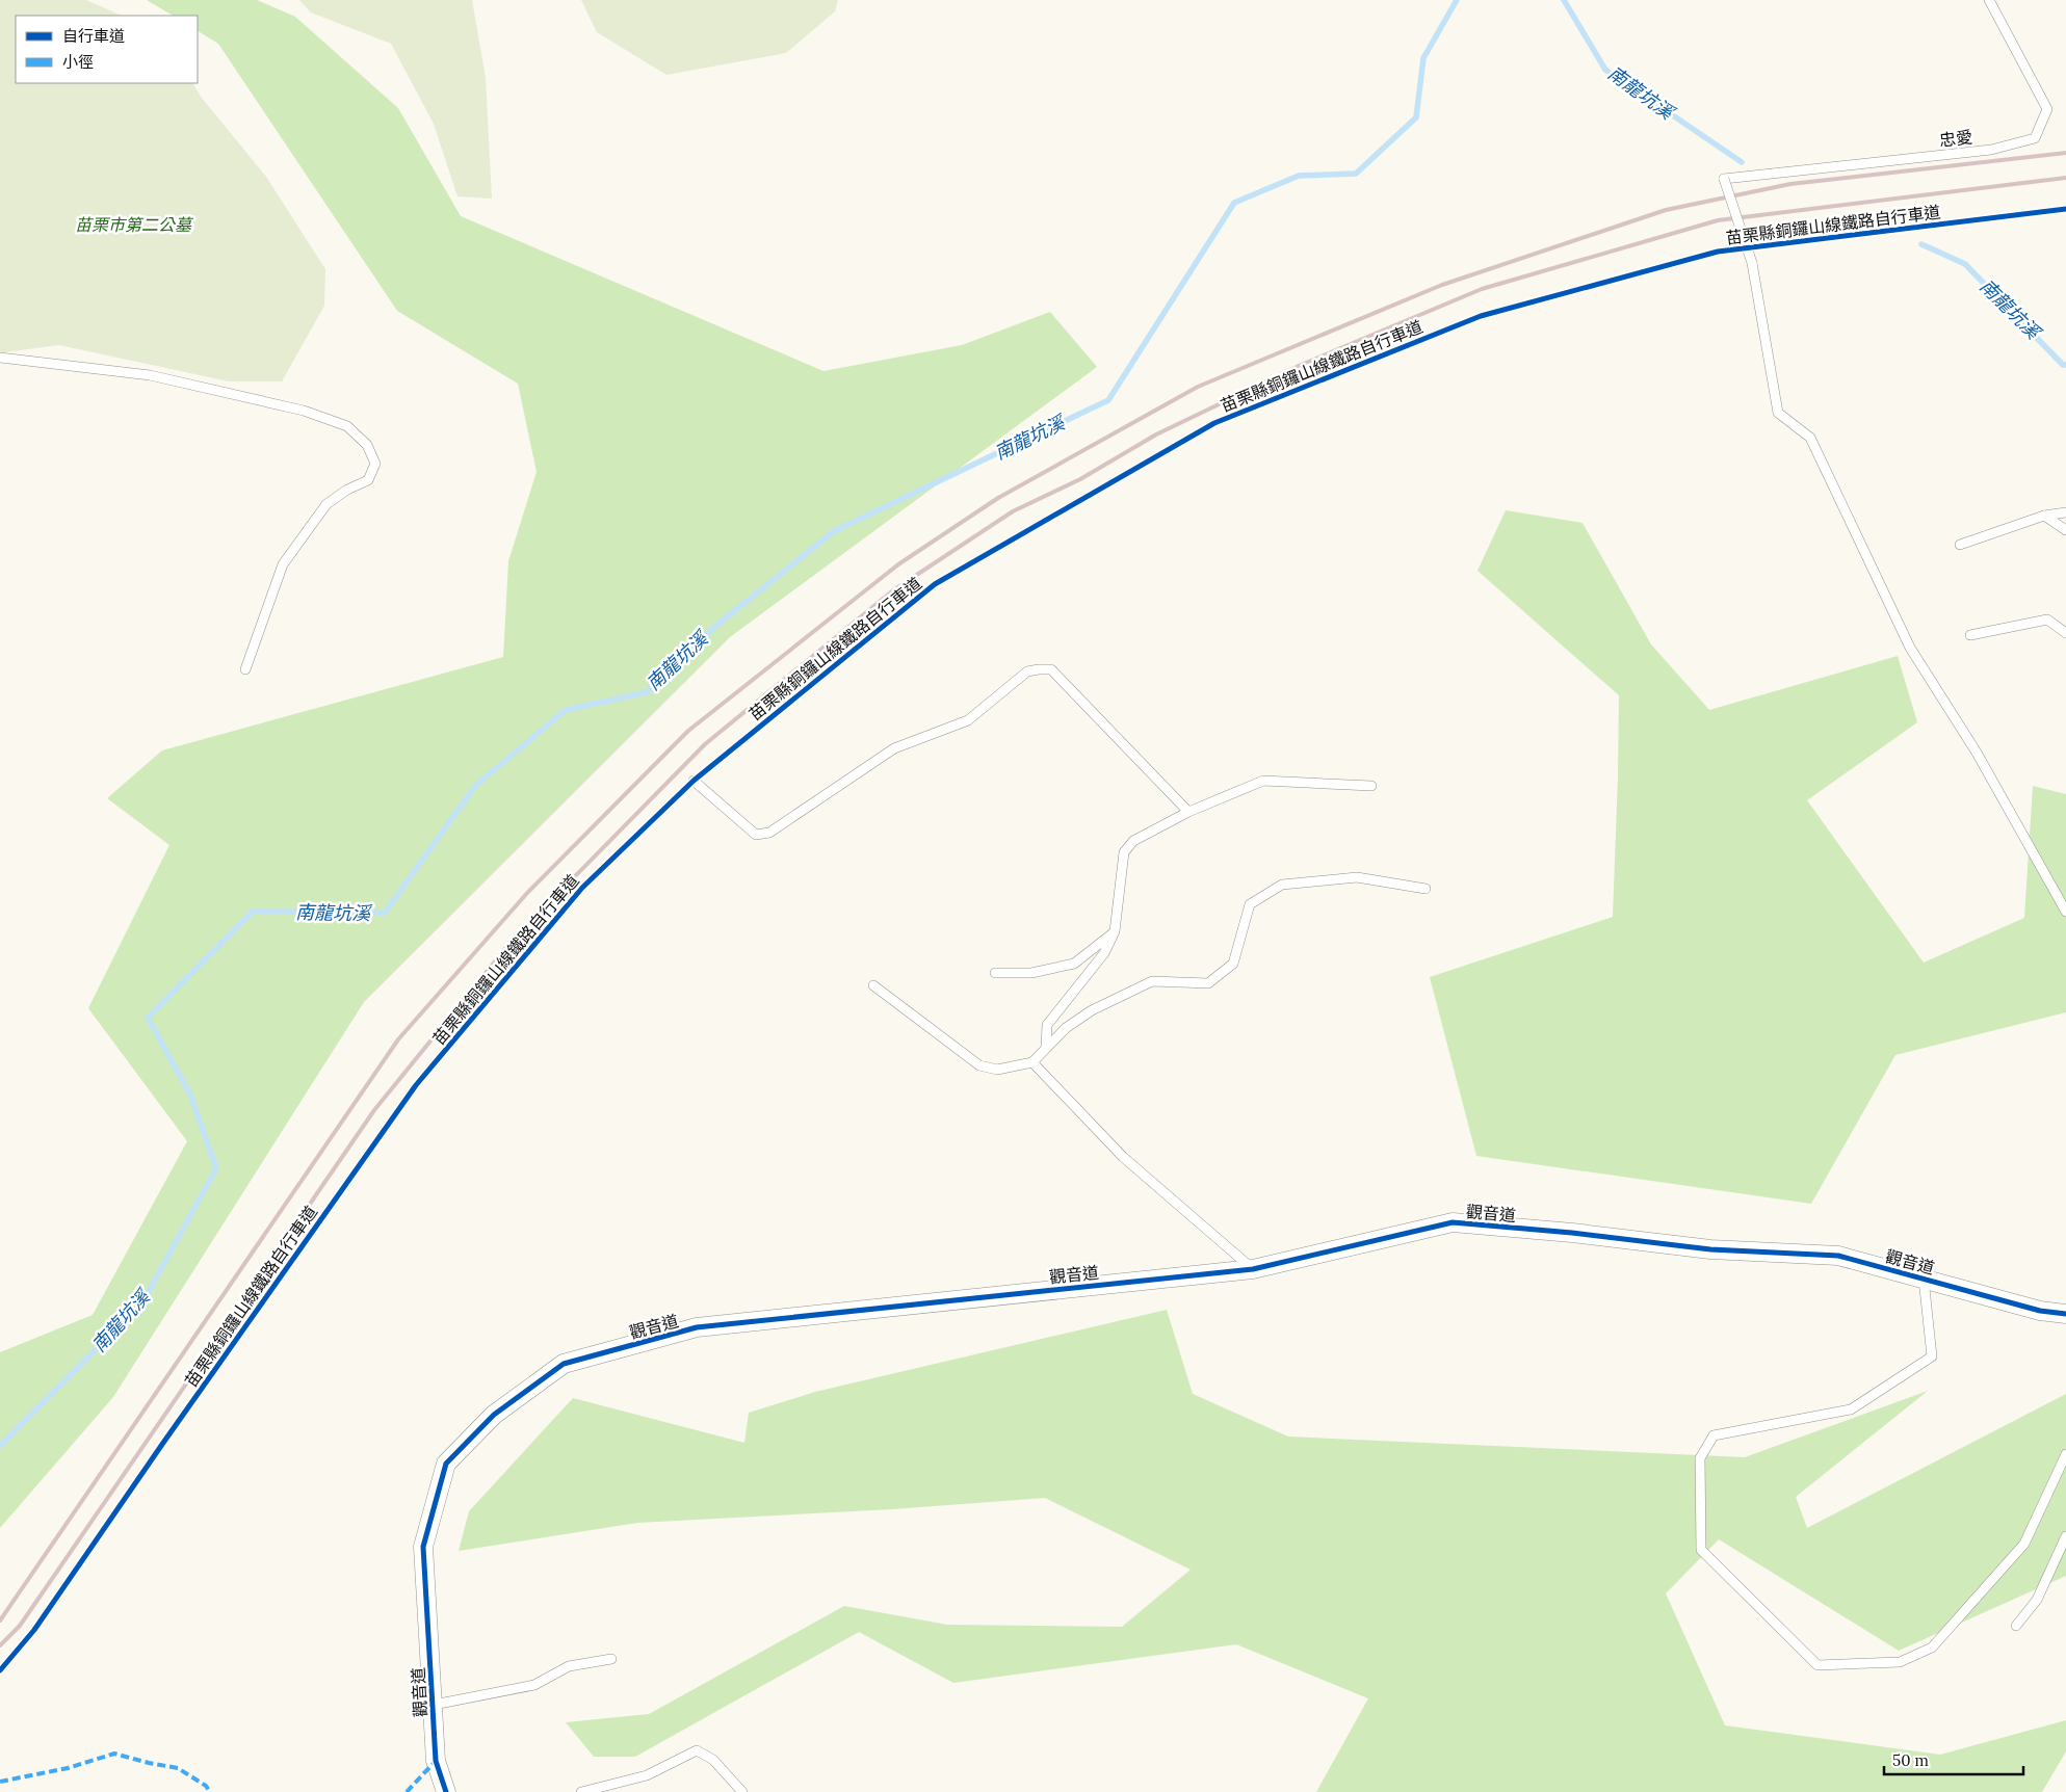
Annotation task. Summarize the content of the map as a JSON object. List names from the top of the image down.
{
  "streets": {
    "street": ["觀音道"],
    "lane": ["忠愛"],
    "cycle path": ["苗栗縣銅鑼山線鐵路自行車道"]
  },
  "water": ["南龍坑溪"],
  "parks": ["苗栗市第二公墓"],
  "legend": ["自行車道", "小徑"],
  "scale_bar": "50 m"
}
